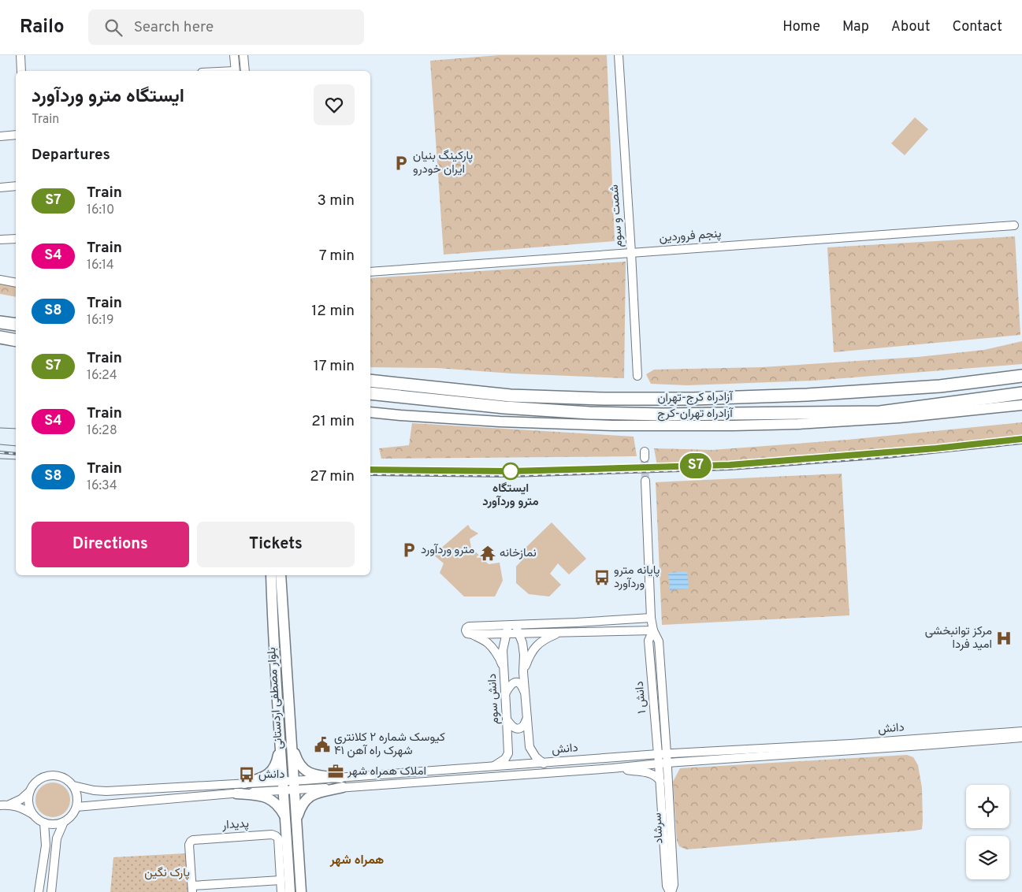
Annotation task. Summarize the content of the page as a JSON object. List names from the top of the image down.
{
  "streets": {
    "highway": ["آزادراه کرج-تهران", "آزادراه تهران-کرج"],
    "main road": ["بلوار مصطفی اردستانی"],
    "street": [
      "شصت و سوم",
      "پنجم فروردین",
      "دانش ۱",
      "دانش سوم",
      "دانش",
      "پدیدار",
      "سرشاد"
    ]
  },
  "crossings": [
    ["شصت و سوم", "پنجم فروردین"],
    ["دانش ۱", "دانش"],
    ["دانش ۱", "سرشاد"],
    ["بلوار مصطفی اردستانی", "دانش"],
    ["دانش سوم", "دانش"],
    ["دانش", "سرشاد"]
  ],
  "districts": ["همراه شهر"],
  "parks": ["پارک نگین"],
  "places": {
    "parking": ["پارکینگ بنیان ایران خودرو", "مترو وردآورد"],
    "other": ["ایستگاه مترو وردآورد"],
    "temple": ["نمازخانه"],
    "bus stop": ["پایانه مترو وردآورد", "دانش"],
    "hospital": ["مرکز توانبخشی امید فردا"],
    "public building": ["کیوسک شماره ۲ کلانتری ۴۱ شهرک راه آهن"],
    "office": ["املاک همراه شهر"]
  },
  "page": {
    "header": "Railo",
    "search": "Search here",
    "nav": [
      "Home",
      "Map",
      "About",
      "Contact"
    ],
    "on_map": "S7",
    "heading": [
      ["ایستگاه مترو وردآورد", "Train"],
      "Departures"
    ],
    "list": [
      {
        "mark": "S7",
        "name": "Train",
        "note": "16:10",
        "value": "3 min"
      },
      {
        "mark": "S4",
        "name": "Train",
        "note": "16:14",
        "value": "7 min"
      },
      {
        "mark": "S8",
        "name": "Train",
        "note": "16:19",
        "value": "12 min"
      },
      {
        "mark": "S7",
        "name": "Train",
        "note": "16:24",
        "value": "17 min"
      },
      {
        "mark": "S4",
        "name": "Train",
        "note": "16:28",
        "value": "21 min"
      },
      {
        "mark": "S8",
        "name": "Train",
        "note": "16:34",
        "value": "27 min"
      }
    ],
    "buttons": ["Directions", "Tickets"]
  }
}
